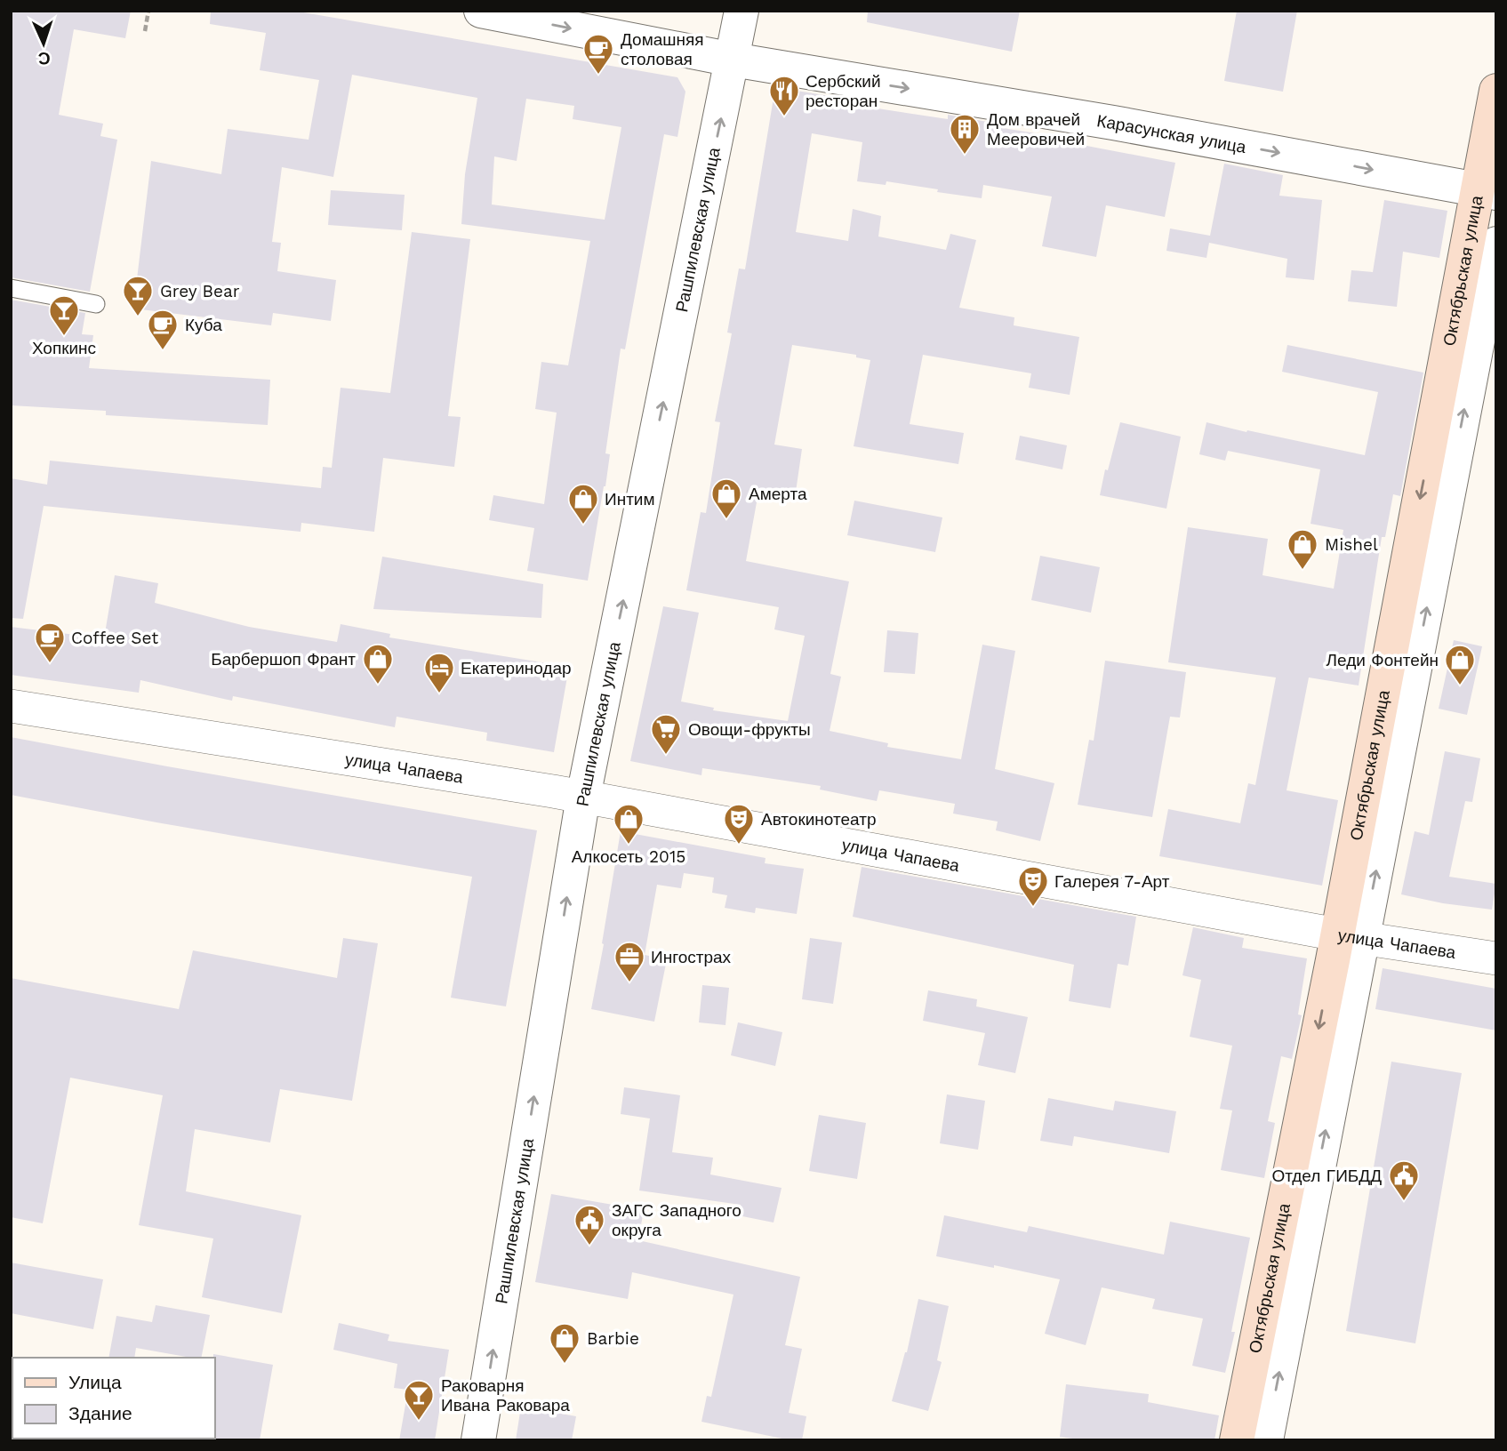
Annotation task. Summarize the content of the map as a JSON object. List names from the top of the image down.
{
  "streets": {
    "main road": ["Октябрьская улица"],
    "street": ["Карасунская улица", "Рашпилевская улица", "улица Чапаева"]
  },
  "crossings": [
    ["Карасунская улица", "Рашпилевская улица"],
    ["Карасунская улица", "Октябрьская улица"],
    ["Рашпилевская улица", "улица Чапаева"],
    ["Октябрьская улица", "улица Чапаева"]
  ],
  "one_way": ["Карасунская улица", "Рашпилевская улица"],
  "places": {
    "cafe": ["Домашняя столовая", "Куба", "Coffee Set"],
    "restaurant": ["Сербский ресторан"],
    "building": ["Дом врачей Мееровичей"],
    "bar": ["Grey Bear", "Хопкинс", "Раковарня Ивана Раковара"],
    "shop": [
      "Амерта",
      "Интим",
      "Mishel",
      "Барбершоп Франт",
      "Леди Фонтейн",
      "Алкосеть 2015",
      "Barbie"
    ],
    "hotel": ["Екатеринодар"],
    "supermarket": ["Овощи-фрукты"],
    "theatre": ["Автокинотеатр", "Галерея 7-Арт"],
    "office": ["Ингострах"],
    "public building": ["Отдел ГИБДД", "ЗАГС Западного округа"]
  },
  "legend": ["Улица", "Здание"],
  "north": "bottom"
}
